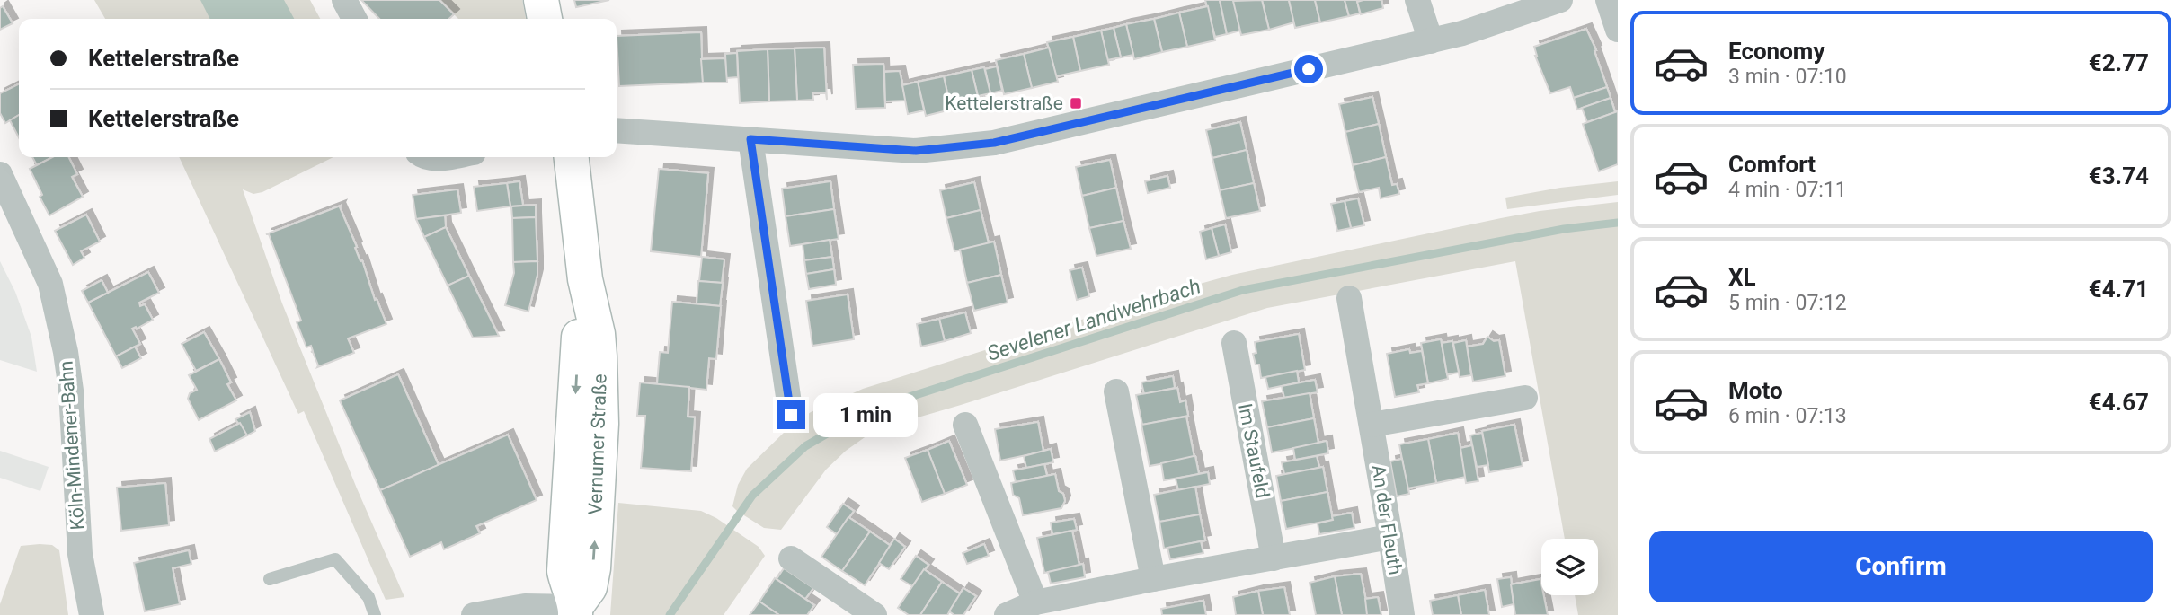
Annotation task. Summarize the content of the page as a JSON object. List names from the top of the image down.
{
  "streets": {
    "street": [
      "Vernumer Straße",
      "Köln-Mindener-Bahn",
      "Im Staufeld",
      "An der Fleuth"
    ]
  },
  "water": ["Sevelener Landwehrbach"],
  "places": {
    "transit": ["Kettelerstraße"]
  },
  "page": {
    "list": [
      {
        "name": "Economy",
        "note": "3 min · 07:10",
        "value": "€2.77"
      },
      {
        "name": "Comfort",
        "note": "4 min · 07:11",
        "value": "€3.74"
      },
      {
        "name": "XL",
        "note": "5 min · 07:12",
        "value": "€4.71"
      },
      {
        "name": "Moto",
        "note": "6 min · 07:13",
        "value": "€4.67"
      }
    ],
    "banner": ["Kettelerstraße", "Kettelerstraße"],
    "bubble": "1 min",
    "buttons": "Confirm"
  }
}
